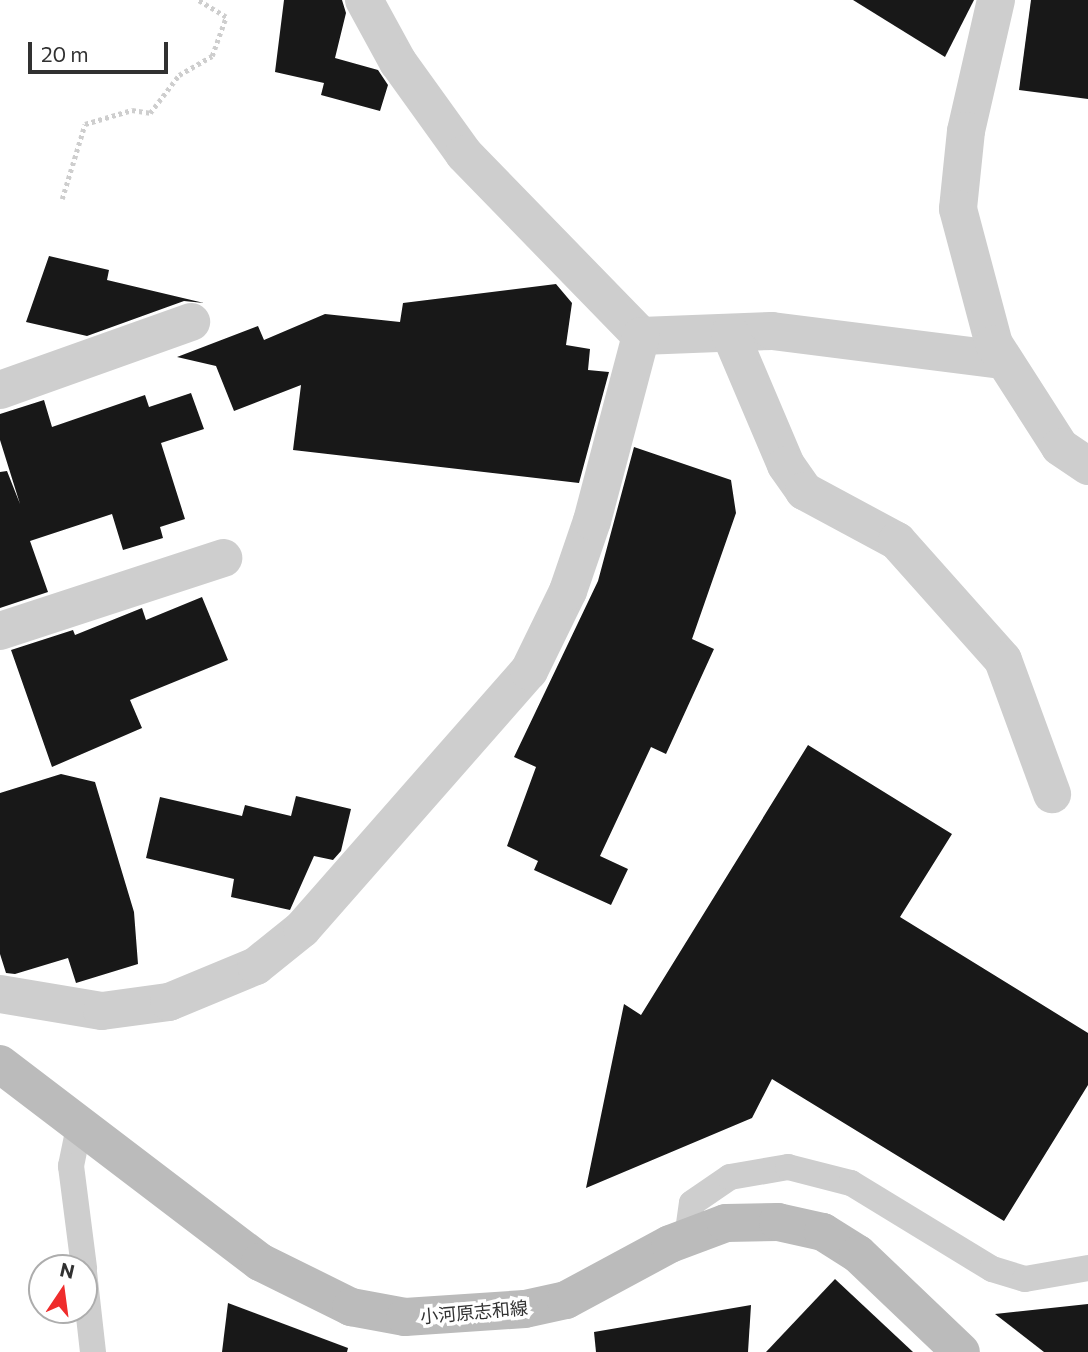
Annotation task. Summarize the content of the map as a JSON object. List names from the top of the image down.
{
  "streets": {
    "main road": ["小河原志和線"]
  },
  "scale_bar": "20 m",
  "north": "top"
}
